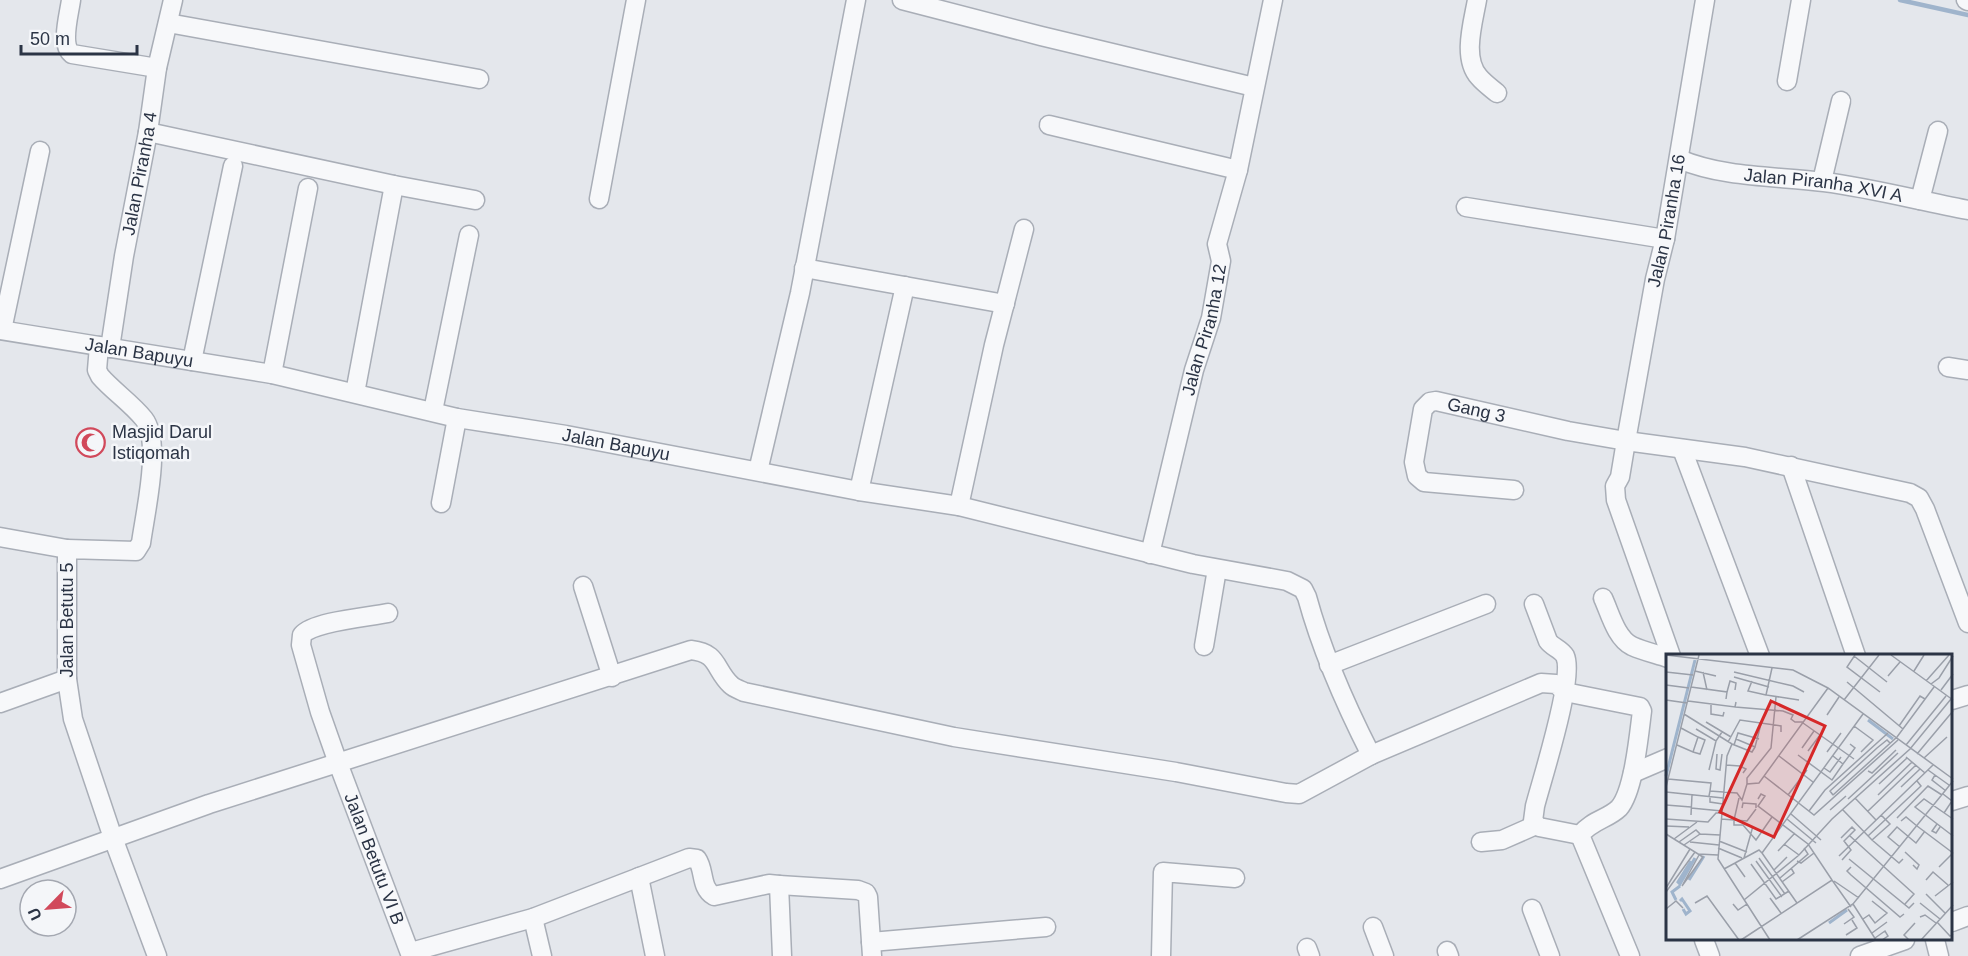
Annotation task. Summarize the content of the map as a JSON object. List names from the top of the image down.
{
  "streets": {
    "street": [
      "Jalan Piranha 4",
      "Jalan Piranha XVI A",
      "Jalan Piranha 16",
      "Jalan Piranha 12",
      "Jalan Bapuyu",
      "Gang 3",
      "Jalan Betutu 5",
      "Jalan Betutu VI B"
    ]
  },
  "crossings": [
    ["Jalan Piranha 4", "Jalan Bapuyu"],
    ["Jalan Piranha 4", "Jalan Betutu 5"],
    ["Jalan Piranha XVI A", "Jalan Piranha 16"],
    ["Jalan Piranha 16", "Gang 3"],
    ["Jalan Piranha 12", "Jalan Bapuyu"],
    ["Jalan Bapuyu", "Jalan Betutu 5"]
  ],
  "places": {
    "mosque": ["Masjid Darul Istiqomah"]
  },
  "scale_bar": "50 m",
  "north": "bottom left"
}
